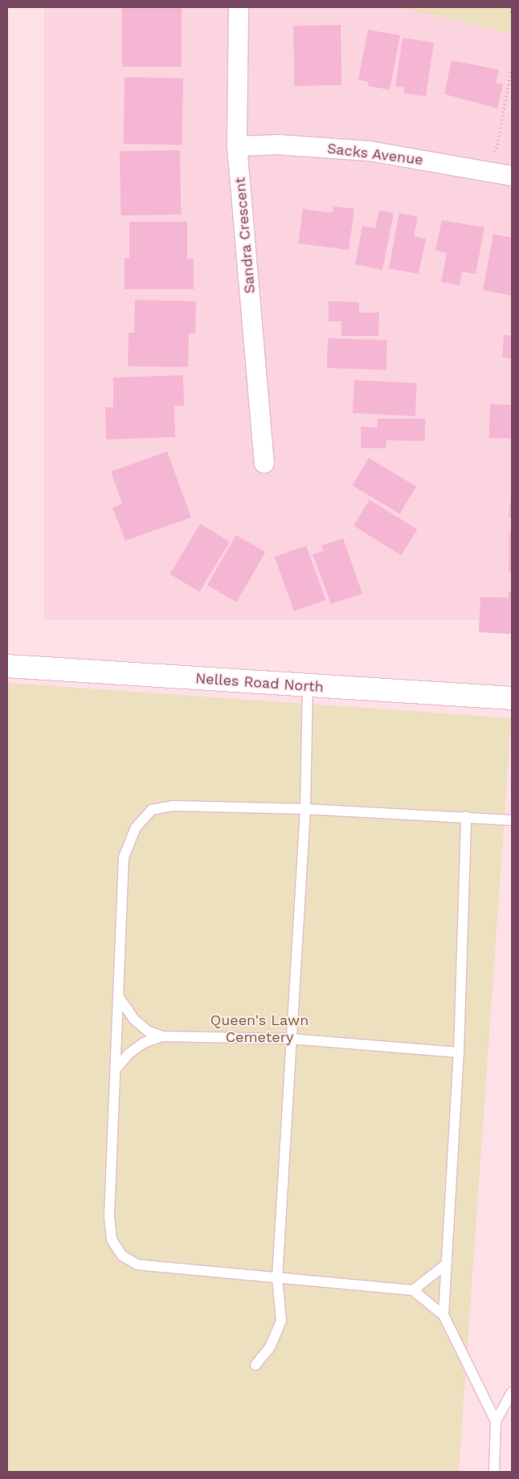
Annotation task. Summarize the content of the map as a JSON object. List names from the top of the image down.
{
  "streets": {
    "street": ["Sacks Avenue", "Sandra Crescent", "Nelles Road North"]
  },
  "crossings": [
    ["Sacks Avenue", "Sandra Crescent"]
  ],
  "parks": ["Queen's Lawn Cemetery"]
}
